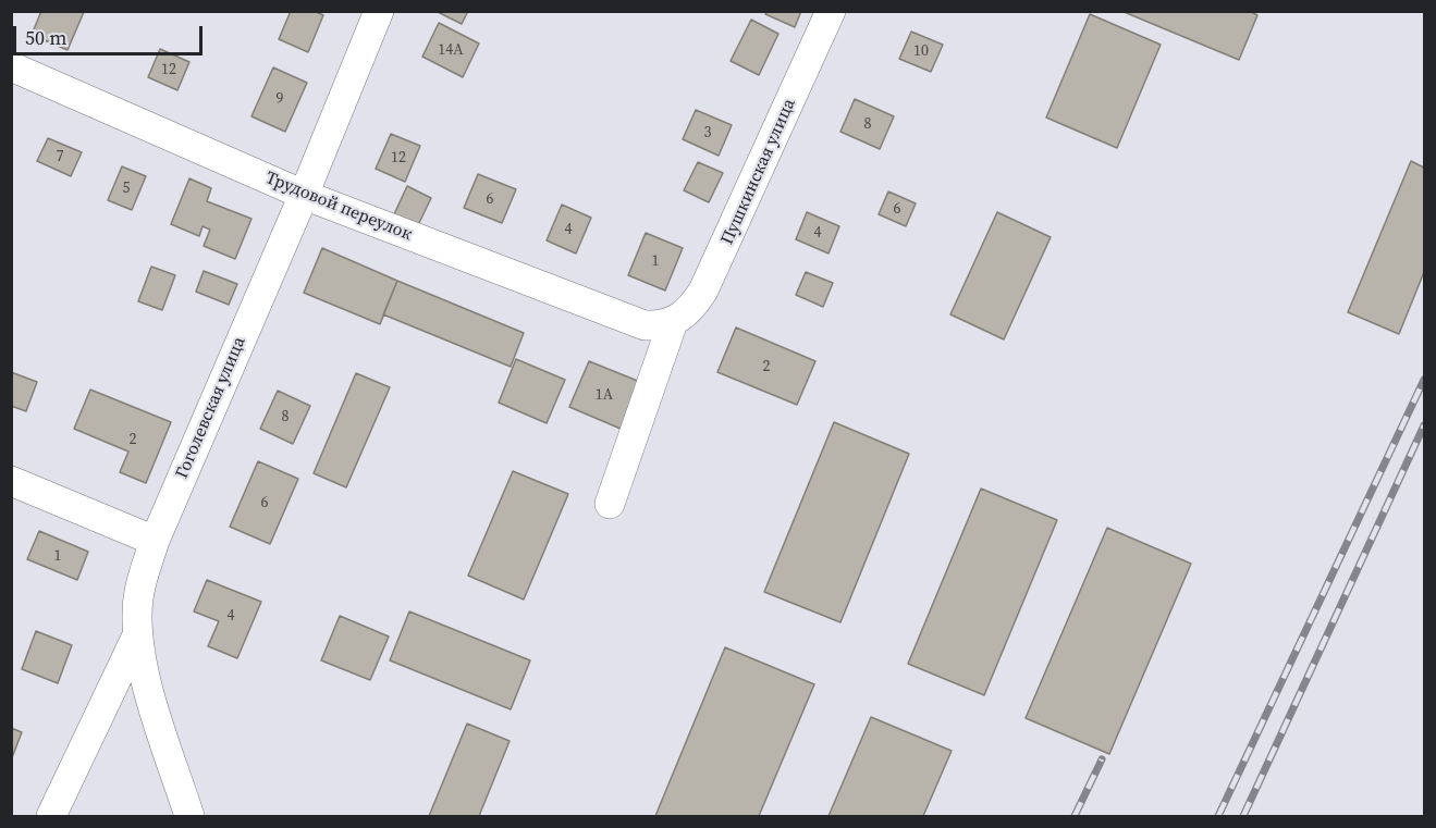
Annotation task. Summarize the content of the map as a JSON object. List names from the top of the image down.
{
  "streets": {
    "street": ["Пушкинская улица", "Трудовой переулок", "Гоголевская улица"]
  },
  "crossings": [
    ["Пушкинская улица", "Трудовой переулок"],
    ["Трудовой переулок", "Гоголевская улица"]
  ],
  "house_numbers": [
    "14А",
    "10",
    "12",
    "9",
    "8",
    "3",
    "7",
    "12",
    "5",
    "6",
    "6",
    "4",
    "4",
    "1",
    "2",
    "1А",
    "8",
    "2",
    "6",
    "1",
    "4"
  ],
  "scale_bar": "50 m"
}
